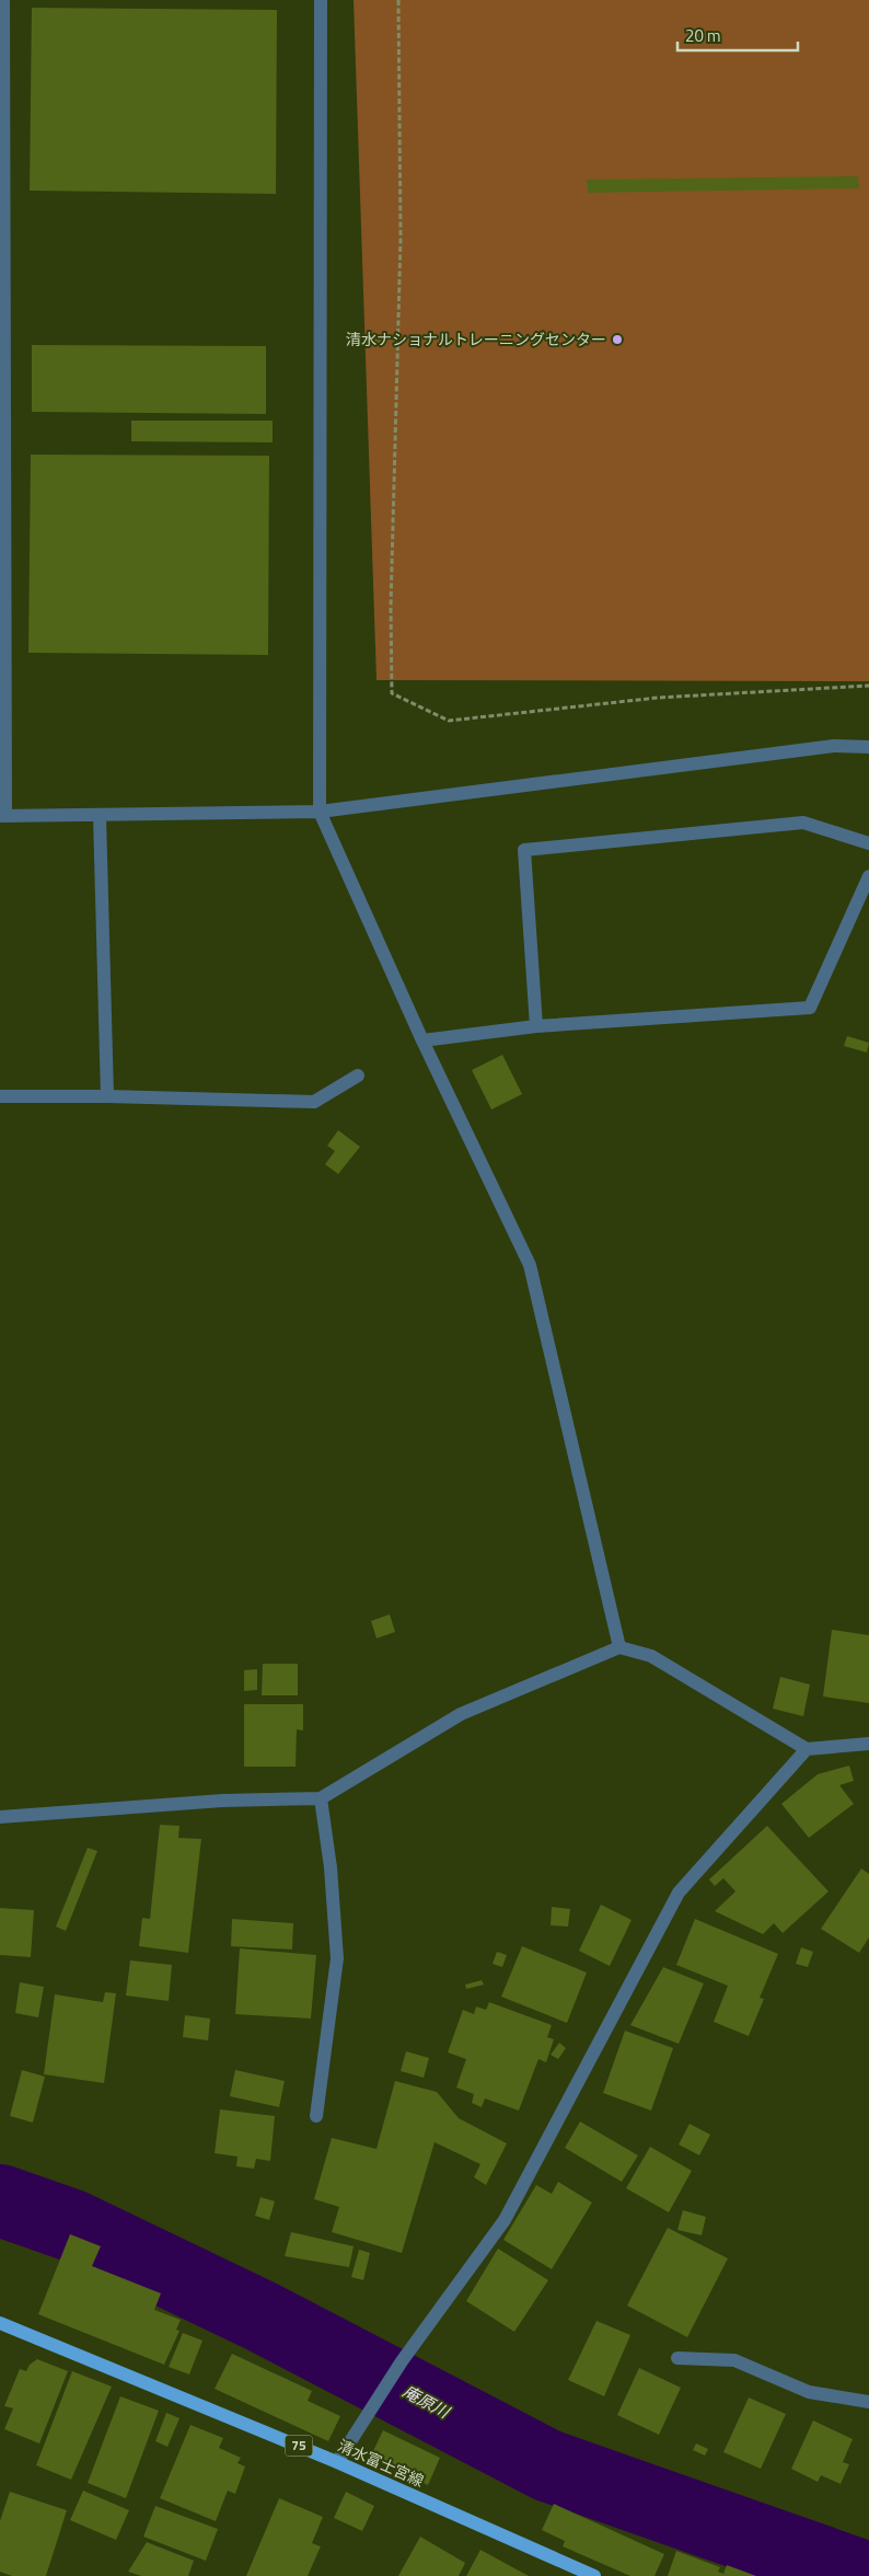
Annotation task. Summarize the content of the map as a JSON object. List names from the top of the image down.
{
  "streets": {
    "main road": ["75", "清水富士宮線"]
  },
  "water": ["庵原川"],
  "places": ["清水ナショナルトレーニングセンター"],
  "scale_bar": "20 m"
}
